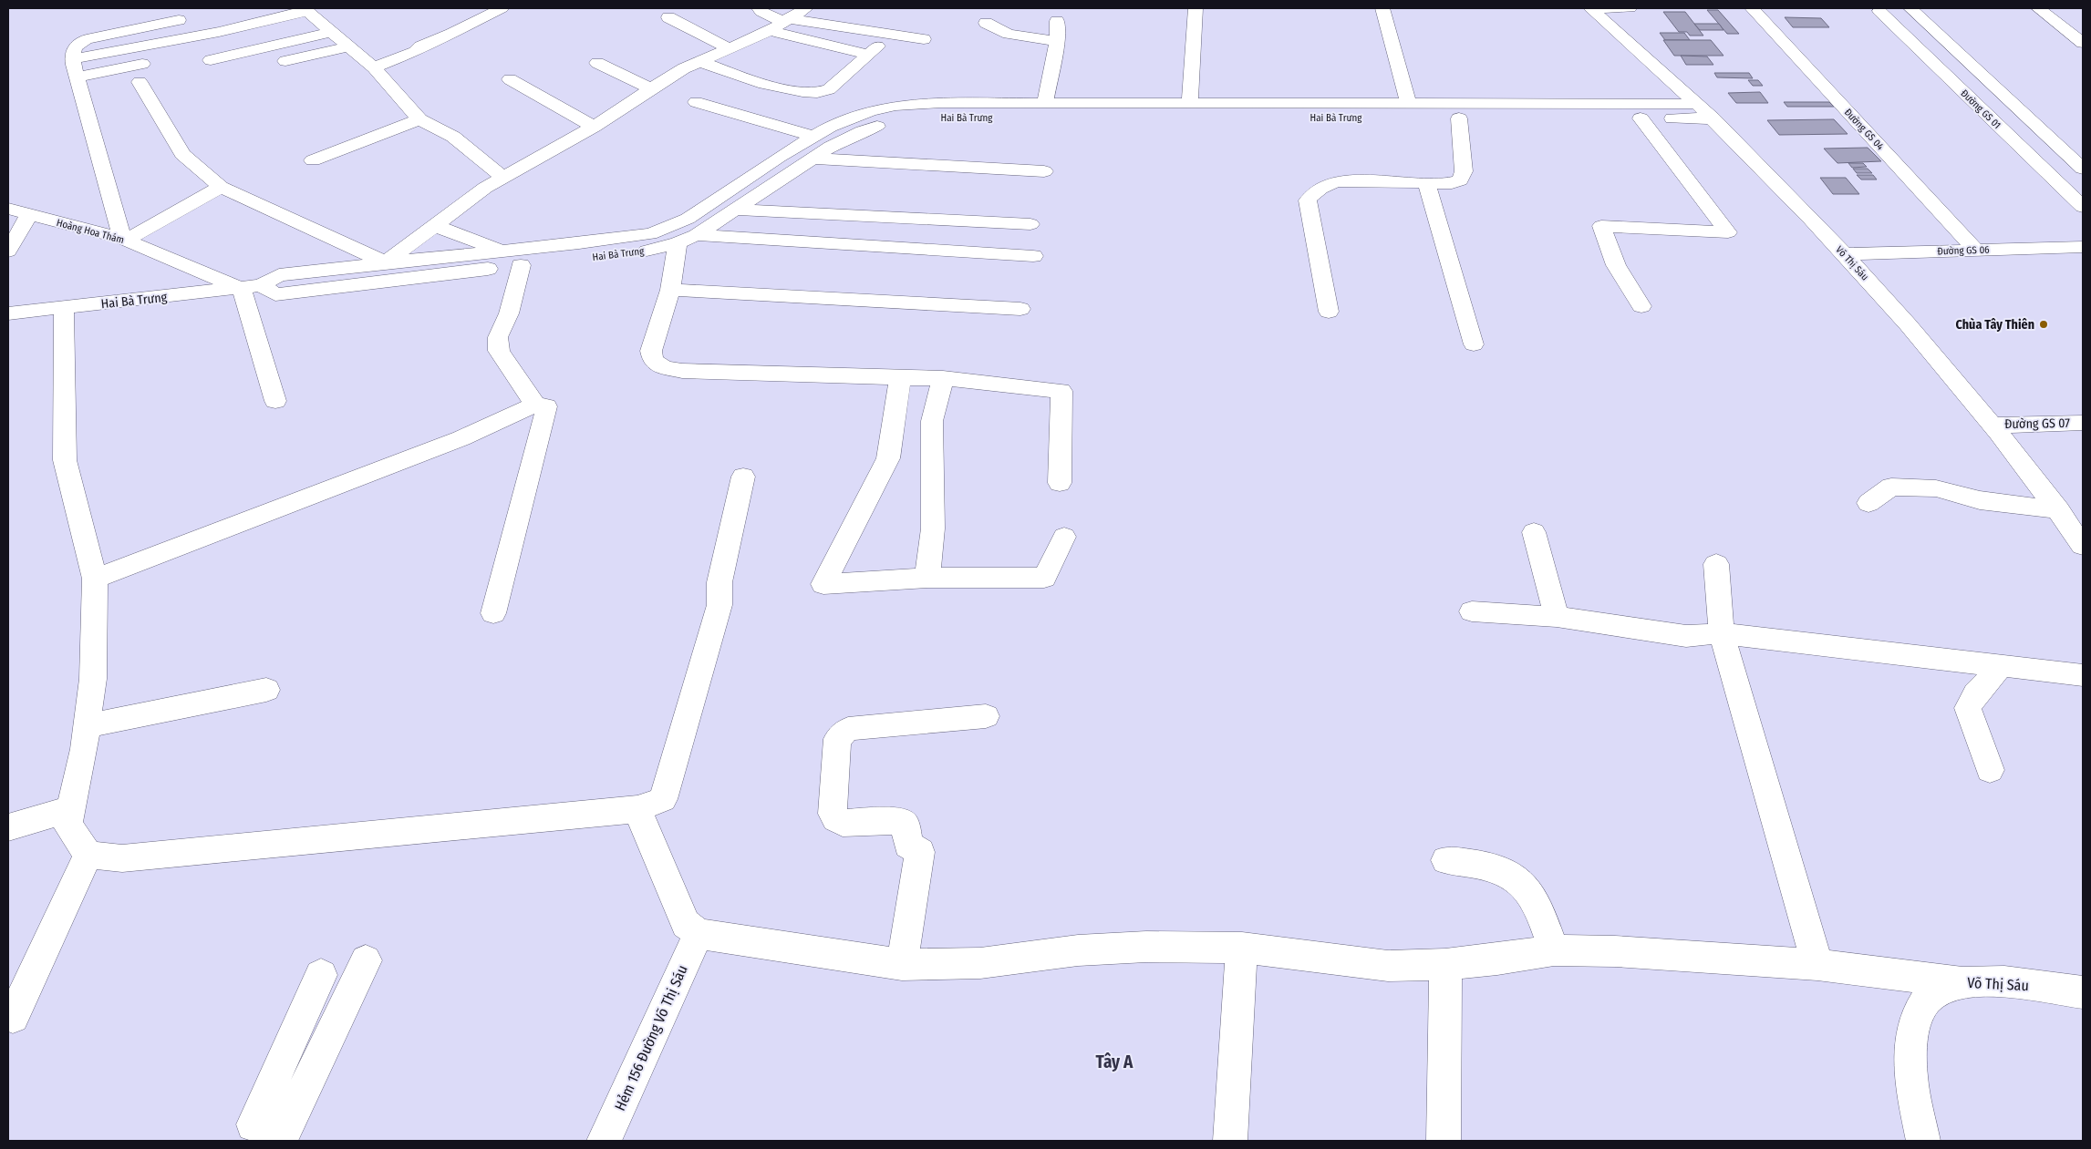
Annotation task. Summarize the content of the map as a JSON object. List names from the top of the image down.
{
  "streets": {
    "street": [
      "Đường GS 01",
      "Hai Bà Trưng",
      "Đường GS 04",
      "Hoàng Hoa Thám",
      "Đường GS 06",
      "Võ Thị Sáu",
      "Đường GS 07",
      "Hẻm 156 Đường Võ Thị Sáu"
    ]
  },
  "crossings": [
    ["Hai Bà Trưng", "Hoàng Hoa Thám"],
    ["Hai Bà Trưng", "Võ Thị Sáu"],
    ["Đường GS 04", "Đường GS 06"],
    ["Đường GS 06", "Võ Thị Sáu"],
    ["Võ Thị Sáu", "Đường GS 07"]
  ],
  "districts": ["Tây A"],
  "places": ["Chùa Tây Thiên"]
}
